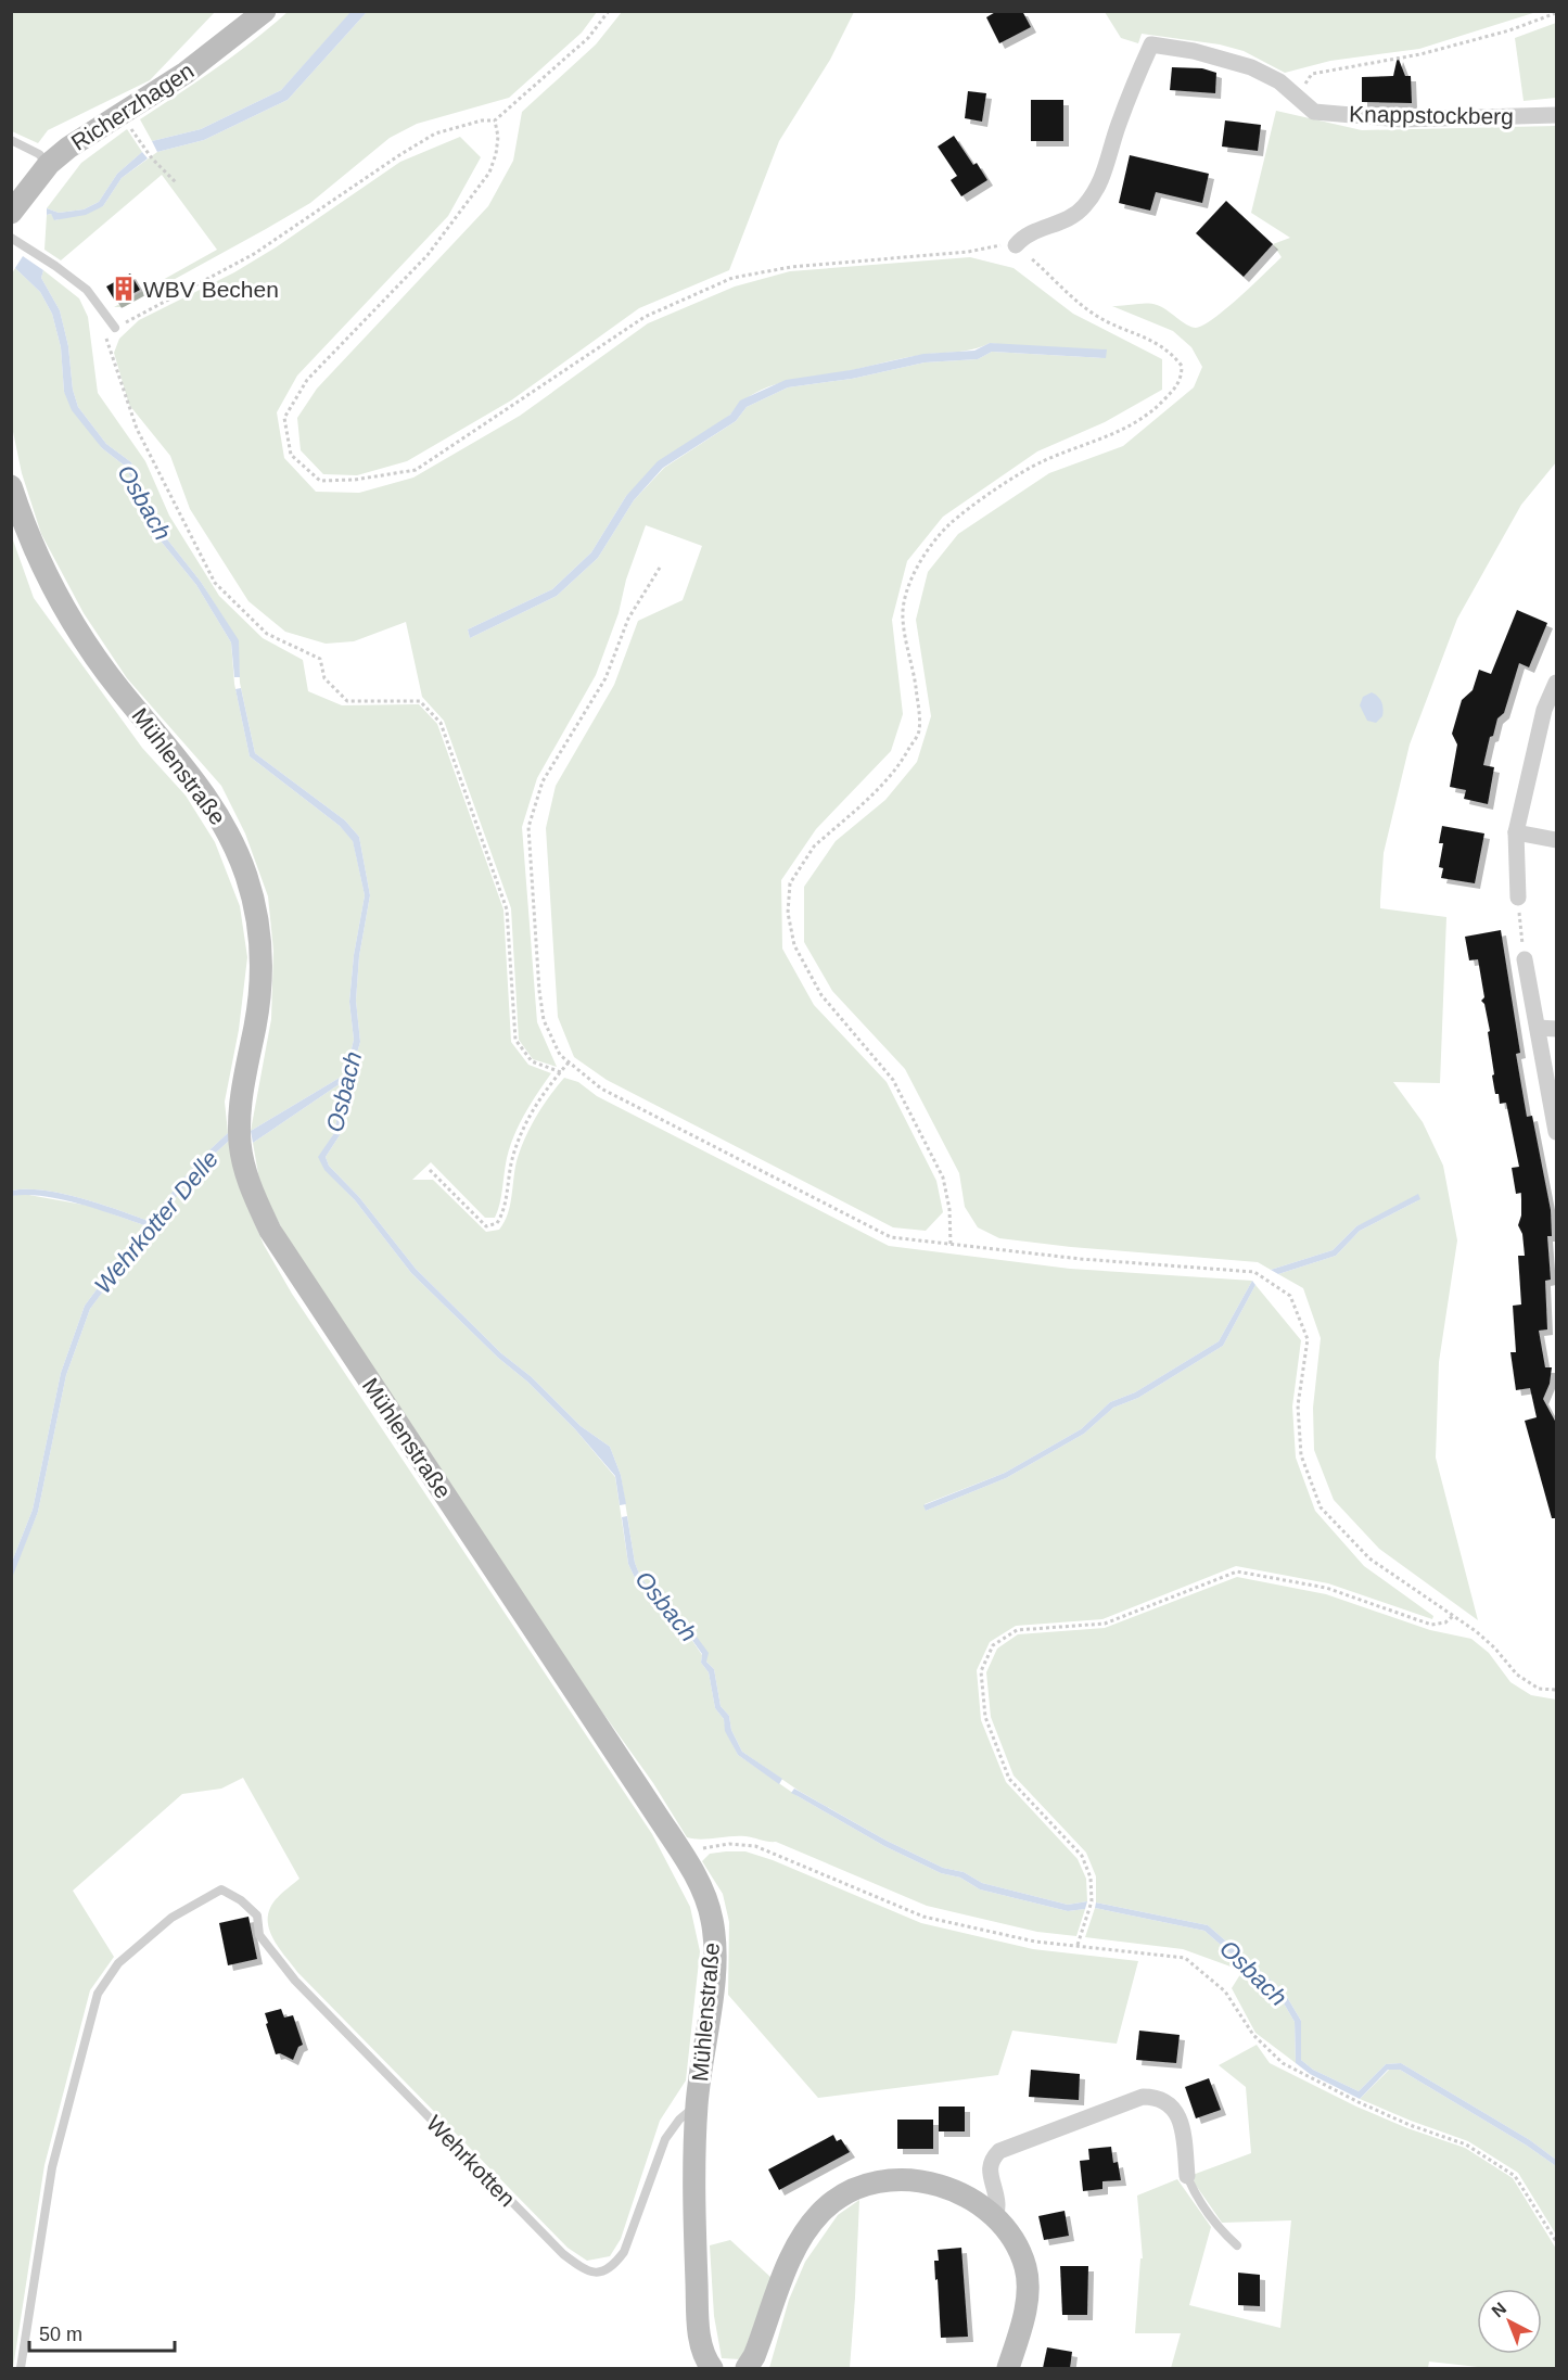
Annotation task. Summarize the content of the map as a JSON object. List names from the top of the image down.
{
  "streets": {
    "street": ["Richerzhagen", "Knappstockberg", "Mühlenstraße"],
    "lane": ["Wehrkotten"]
  },
  "crossings": [
    ["Mühlenstraße", "Wehrkotten"]
  ],
  "water": ["Osbach", "Wehrkotter Delle"],
  "places": {
    "building": ["WBV Bechen"]
  },
  "scale_bar": "50 m",
  "north": "top left"
}
